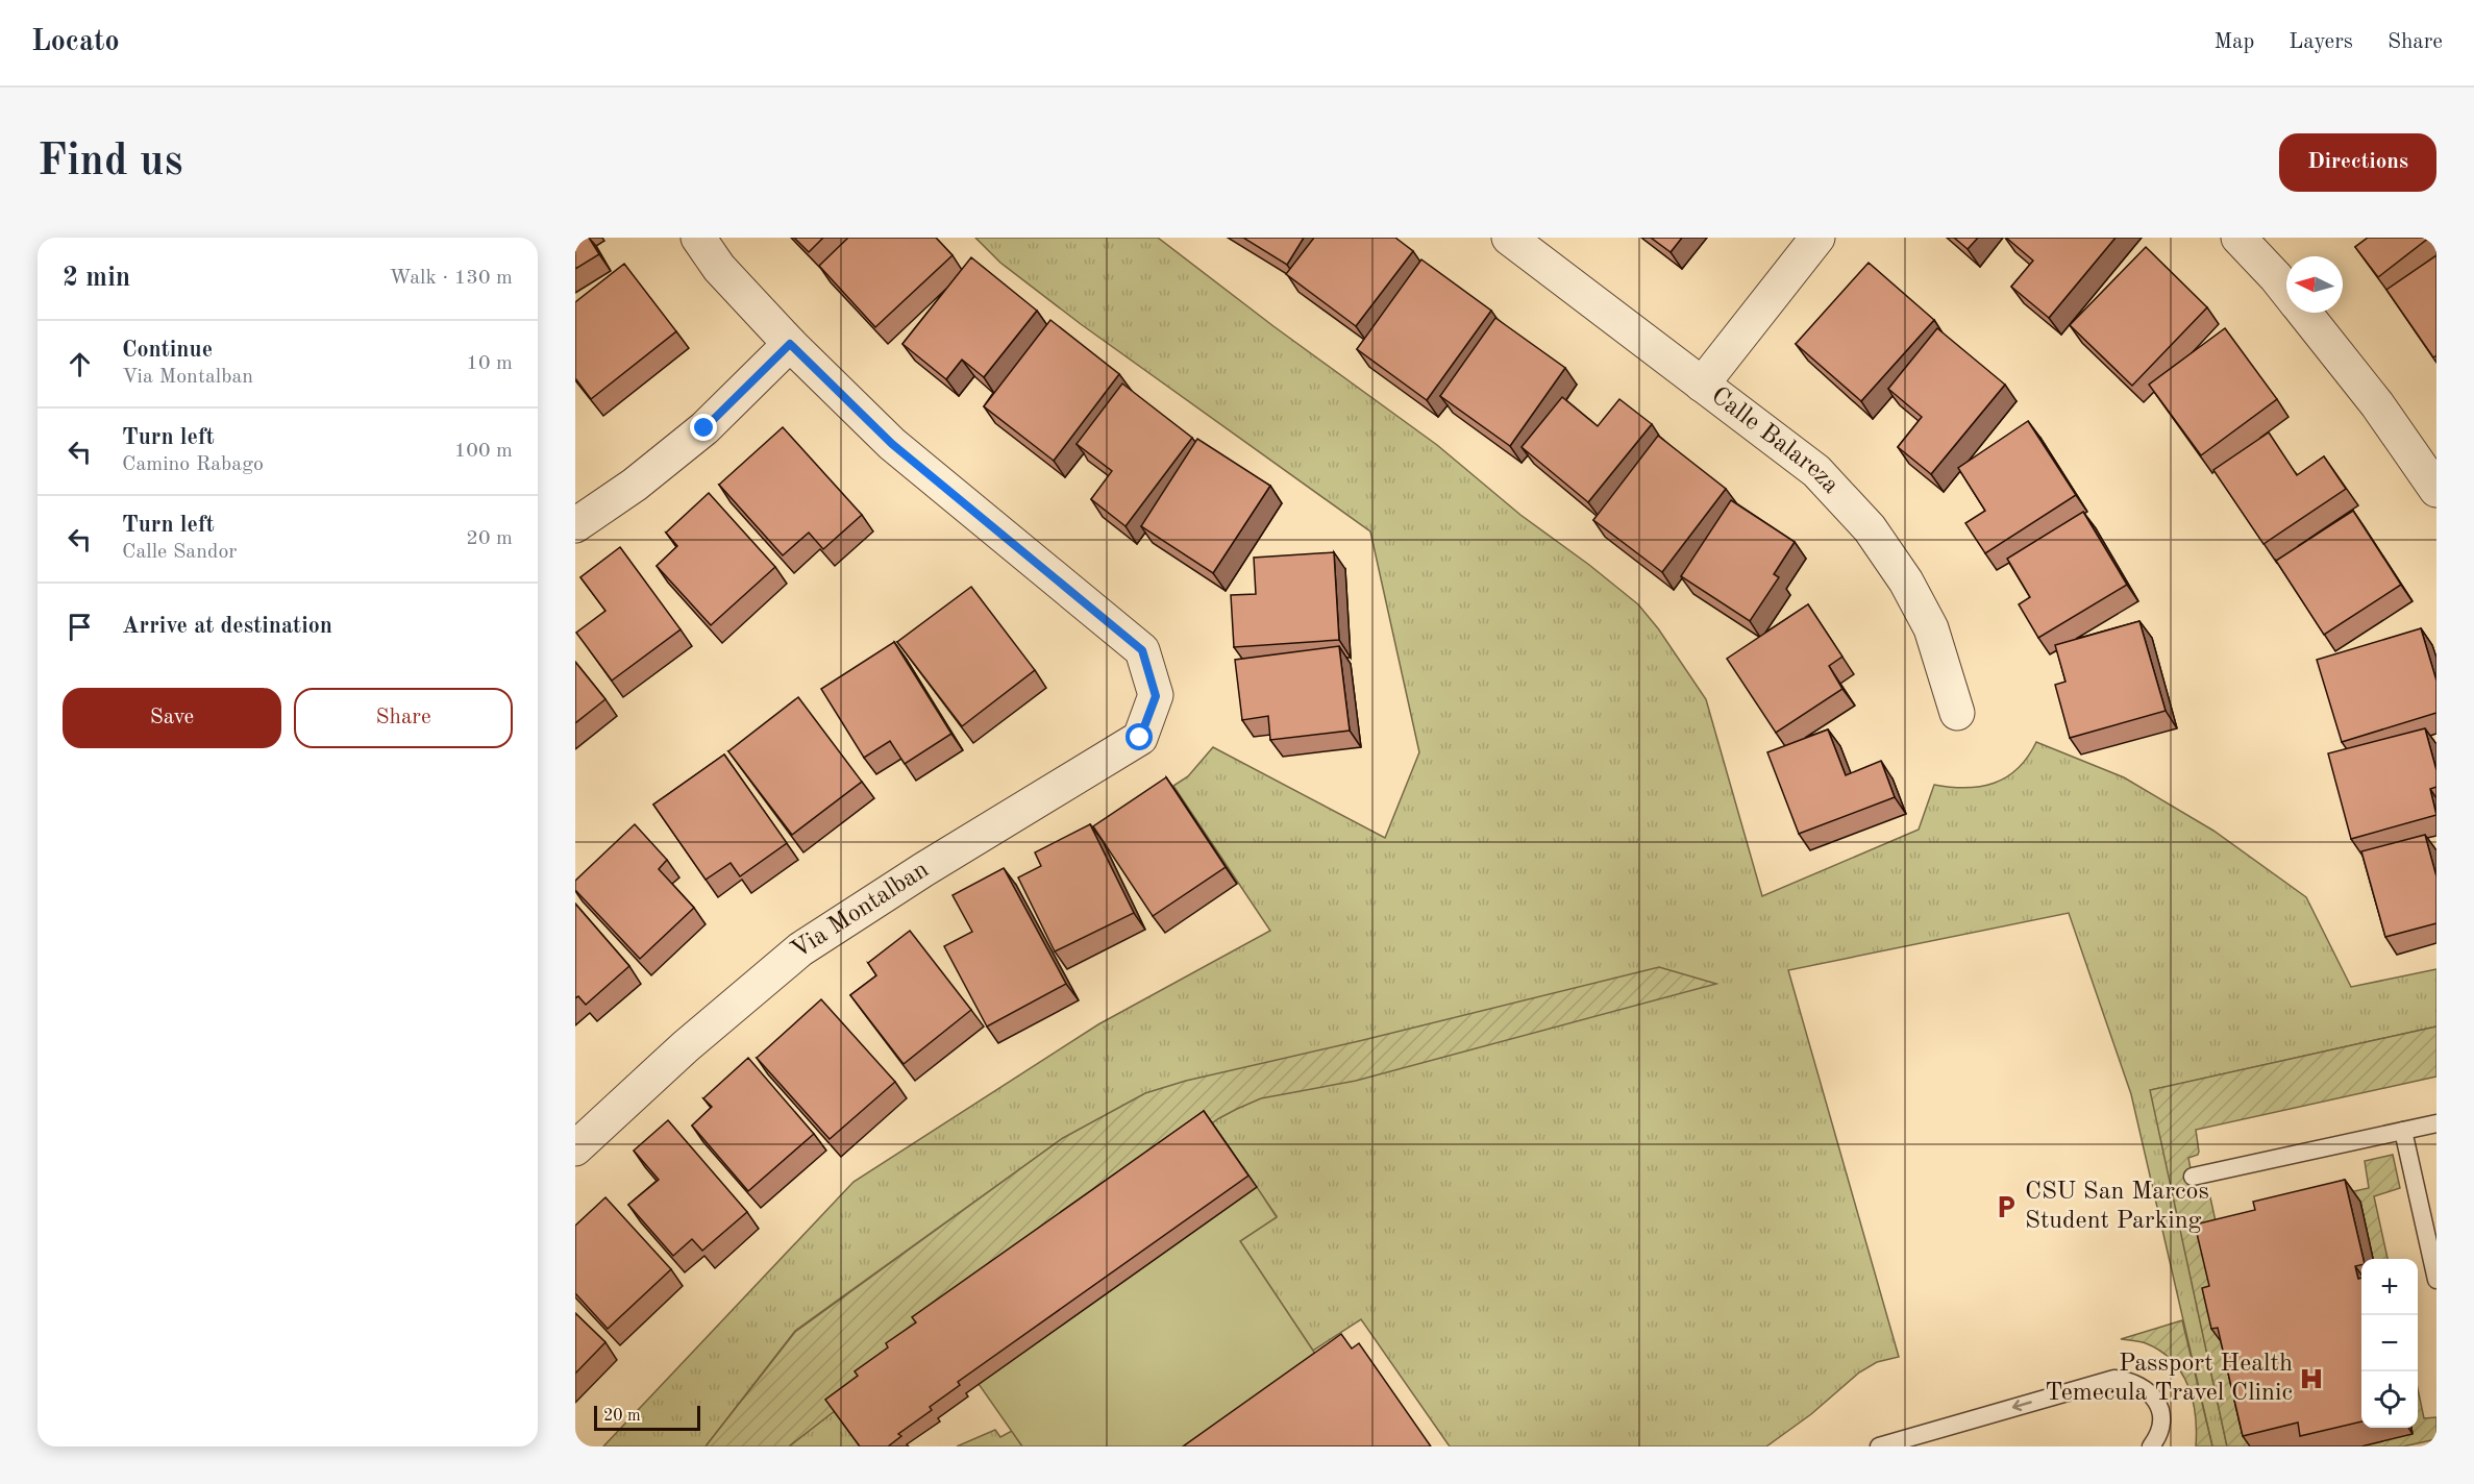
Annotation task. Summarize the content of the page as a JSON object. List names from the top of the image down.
{
  "streets": {
    "street": ["Calle Balareza", "Via Montalban"]
  },
  "places": {
    "parking": ["CSU San Marcos Student Parking"],
    "hospital": ["Passport Health Temecula Travel Clinic"]
  },
  "scale_bar": "20 m",
  "north": "left",
  "page": {
    "header": "Locato",
    "nav": ["Map", "Layers", "Share"],
    "buttons": [
      "Directions",
      ["Save", "Share"]
    ],
    "title": "Find us",
    "heading": ["2 min", "Walk · 130 m"],
    "list": [
      ["Continue", "Via Montalban", "10 m"],
      ["Turn left", "Camino Rabago", "100 m"],
      ["Turn left", "Calle Sandor", "20 m"],
      "Arrive at destination"
    ],
    "map_buttons": ["+", "−"],
    "scale": "20 m"
  }
}
